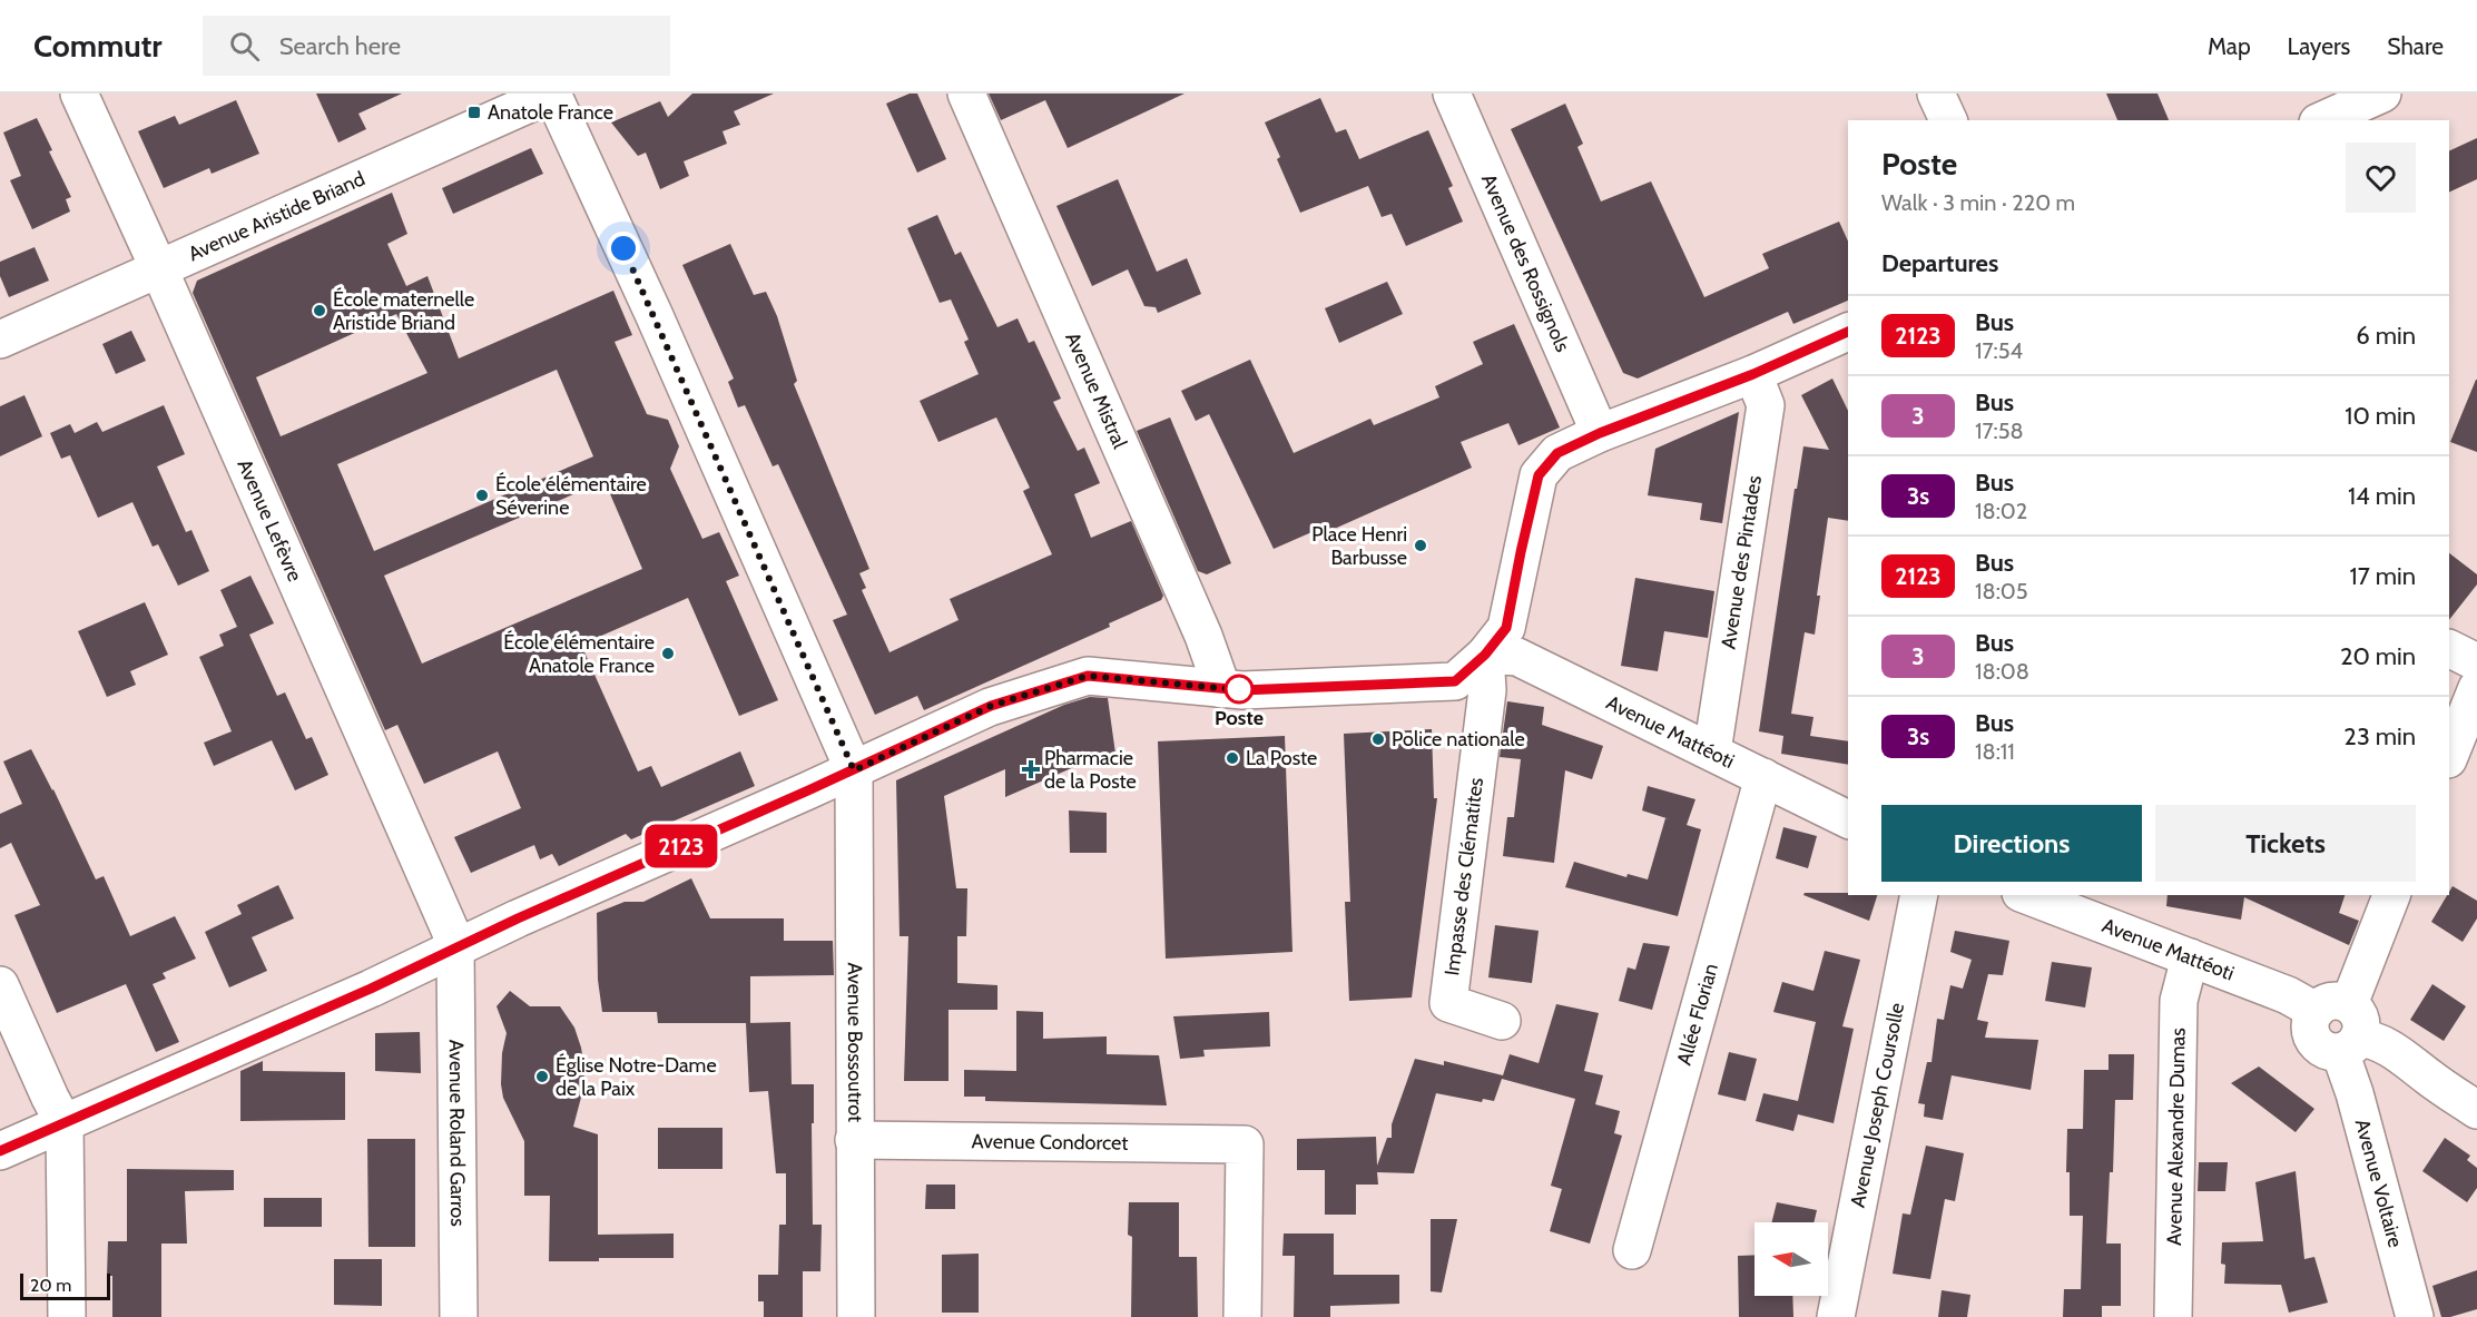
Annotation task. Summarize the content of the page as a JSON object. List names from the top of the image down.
{
  "streets": {
    "street": [
      "Avenue Aristide Briand",
      "Avenue des Rossignols",
      "Avenue Mistral",
      "Avenue Lefèvre",
      "Avenue des Pintades",
      "Avenue Mattéoti",
      "Impasse des Clématites",
      "Allée Florian",
      "Avenue Bossoutrot",
      "Avenue Joseph Coursolle",
      "Avenue Roland Garros",
      "Avenue Alexandre Dumas",
      "Avenue Condorcet",
      "Avenue Voltaire"
    ]
  },
  "crossings": [
    ["Avenue Aristide Briand", "Avenue Lefèvre"],
    ["Avenue Lefèvre", "Avenue Roland Garros"],
    ["Avenue des Pintades", "Avenue Mattéoti"],
    ["Avenue Mattéoti", "Impasse des Clématites"],
    ["Avenue Mattéoti", "Allée Florian"],
    ["Avenue Mattéoti", "Avenue Alexandre Dumas"],
    ["Avenue Mattéoti", "Avenue Voltaire"],
    ["Avenue Bossoutrot", "Avenue Condorcet"]
  ],
  "places": {
    "transit": ["Anatole France"],
    "other": [
      "École maternelle Aristide Briand",
      "École élémentaire Séverine",
      "Place Henri Barbusse",
      "École élémentaire Anatole France",
      "Poste",
      "Police nationale",
      "La Poste",
      "Église Notre-Dame de la Paix"
    ],
    "health": ["Pharmacie de la Poste"]
  },
  "lines": ["bus line 2123"],
  "scale_bar": "20 m",
  "north": "left",
  "page": {
    "header": "Commutr",
    "search": "Search here",
    "nav": ["Map", "Layers", "Share"],
    "on_map": "2123",
    "heading": [
      ["Poste", "Walk · 3 min · 220 m"],
      "Departures"
    ],
    "list": [
      {
        "mark": "2123",
        "name": "Bus",
        "note": "17:54",
        "value": "6 min"
      },
      {
        "mark": "3",
        "name": "Bus",
        "note": "17:58",
        "value": "10 min"
      },
      {
        "mark": "3s",
        "name": "Bus",
        "note": "18:02",
        "value": "14 min"
      },
      {
        "mark": "2123",
        "name": "Bus",
        "note": "18:05",
        "value": "17 min"
      },
      {
        "mark": "3",
        "name": "Bus",
        "note": "18:08",
        "value": "20 min"
      },
      {
        "mark": "3s",
        "name": "Bus",
        "note": "18:11",
        "value": "23 min"
      }
    ],
    "buttons": ["Directions", "Tickets"],
    "scale": "20 m"
  }
}
